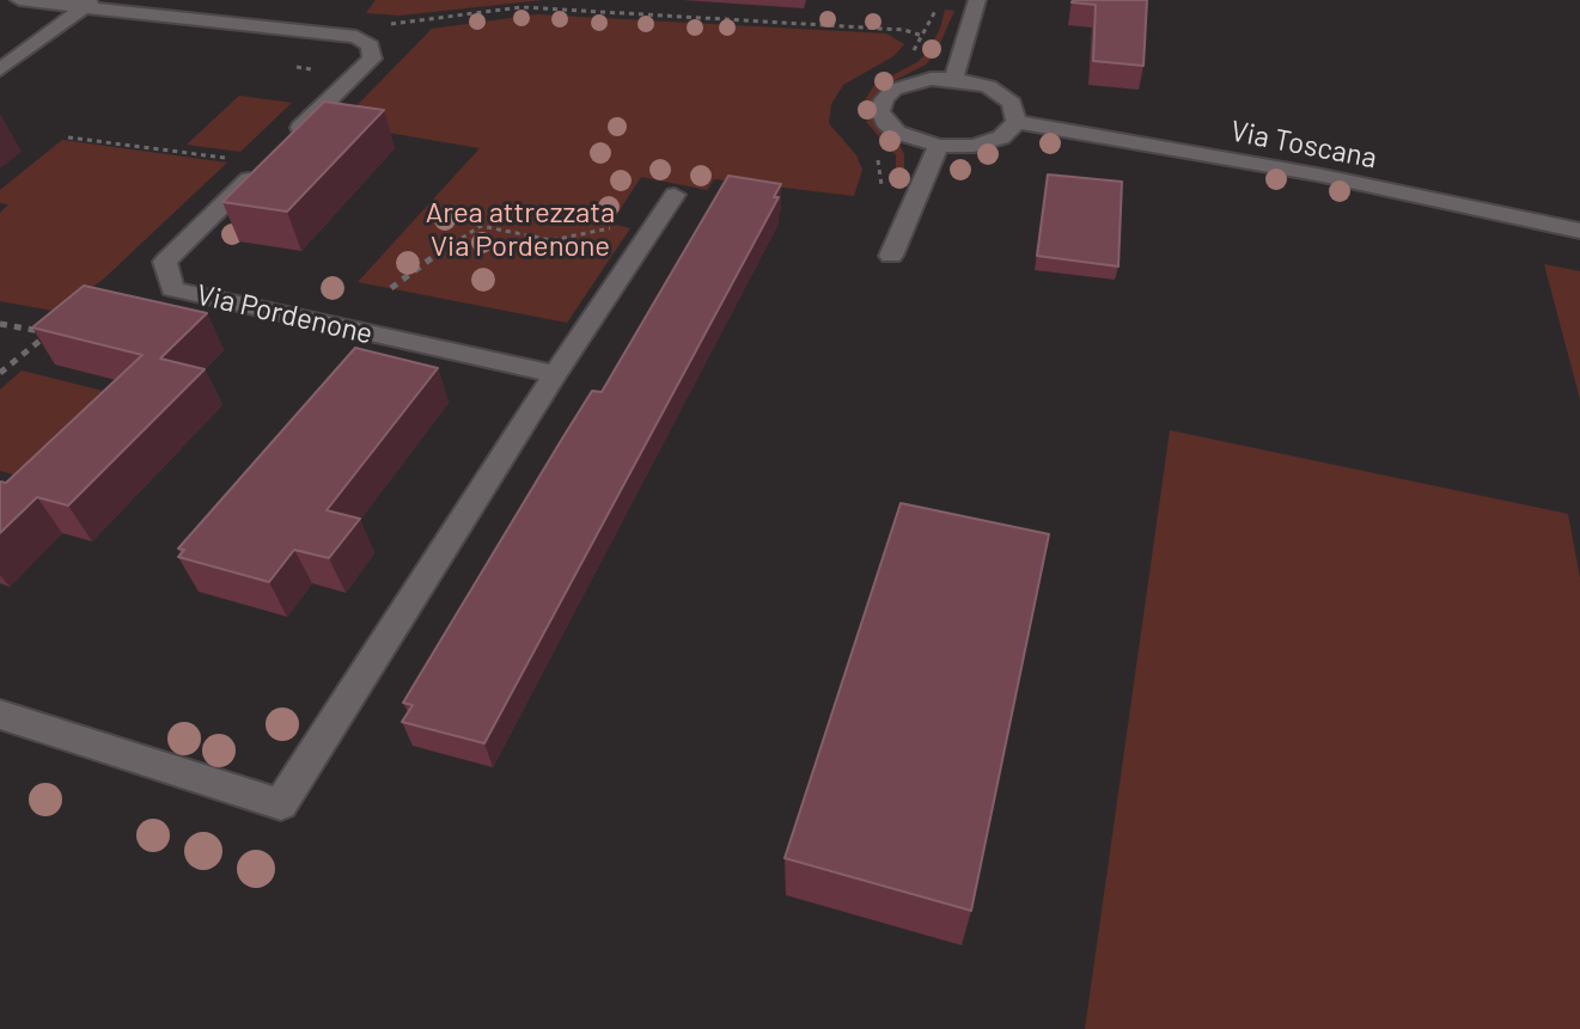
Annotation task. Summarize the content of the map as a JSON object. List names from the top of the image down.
{
  "streets": {
    "street": ["Via Toscana", "Via Pordenone"]
  },
  "parks": ["Area attrezzata Via Pordenone"]
}
